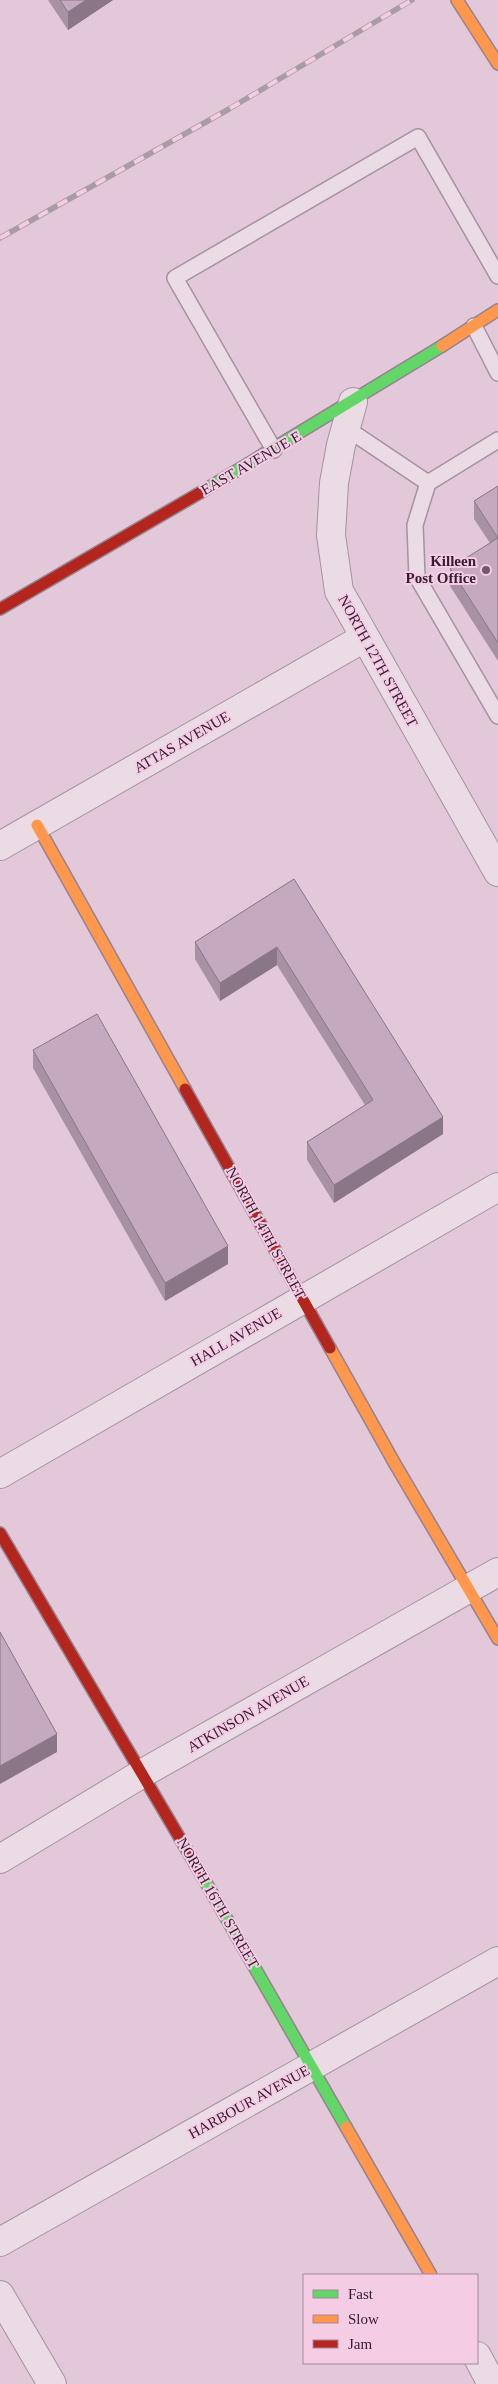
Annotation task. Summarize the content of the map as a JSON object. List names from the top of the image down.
{
  "streets": {
    "street": [
      "EAST AVENUE E",
      "NORTH 12TH STREET",
      "ATTAS AVENUE",
      "NORTH 14TH STREET",
      "HALL AVENUE",
      "ATKINSON AVENUE",
      "NORTH 16TH STREET",
      "HARBOUR AVENUE"
    ]
  },
  "crossings": [
    ["EAST AVENUE E", "NORTH 12TH STREET"],
    ["NORTH 12TH STREET", "ATTAS AVENUE"],
    ["ATTAS AVENUE", "NORTH 14TH STREET"],
    ["NORTH 14TH STREET", "HALL AVENUE"],
    ["NORTH 14TH STREET", "ATKINSON AVENUE"],
    ["ATKINSON AVENUE", "NORTH 16TH STREET"],
    ["NORTH 16TH STREET", "HARBOUR AVENUE"]
  ],
  "places": ["Killeen Post Office"],
  "legend": ["Fast", "Slow", "Jam"]
}
